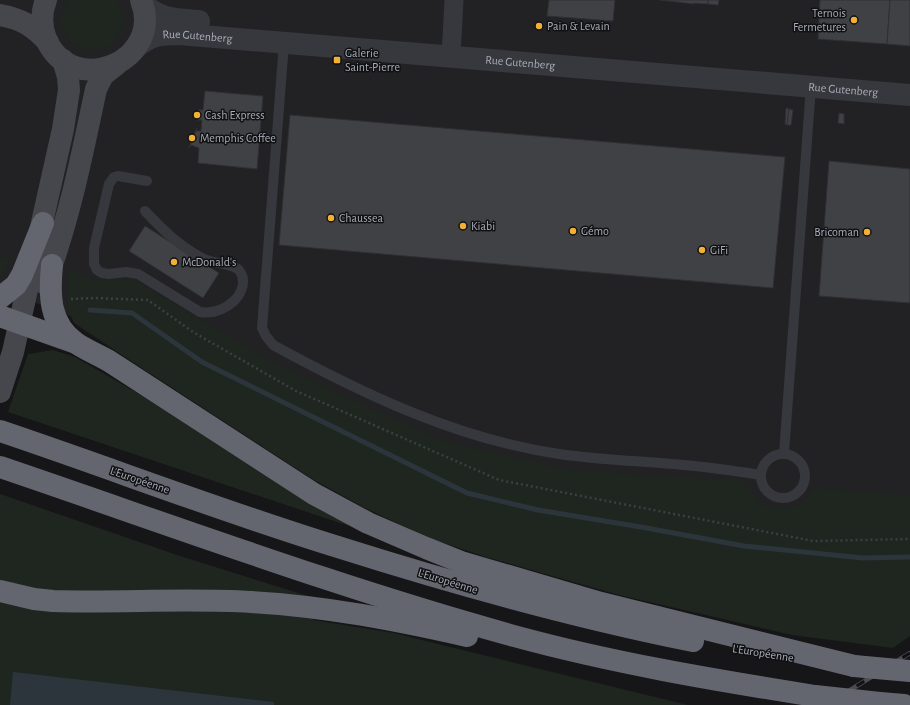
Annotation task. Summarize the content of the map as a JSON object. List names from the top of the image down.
{
  "streets": {
    "highway": ["L'Européenne"],
    "street": ["Rue Gutenberg"]
  },
  "places": {
    "other": [
      "Ternois Fermetures",
      "Pain & Levain",
      "Cash Express",
      "Memphis Coffee",
      "Chaussea",
      "Kiabi",
      "Gémo",
      "Bricoman",
      "GiFi",
      "McDonald's"
    ],
    "transit": ["Galerie Saint-Pierre"]
  }
}
